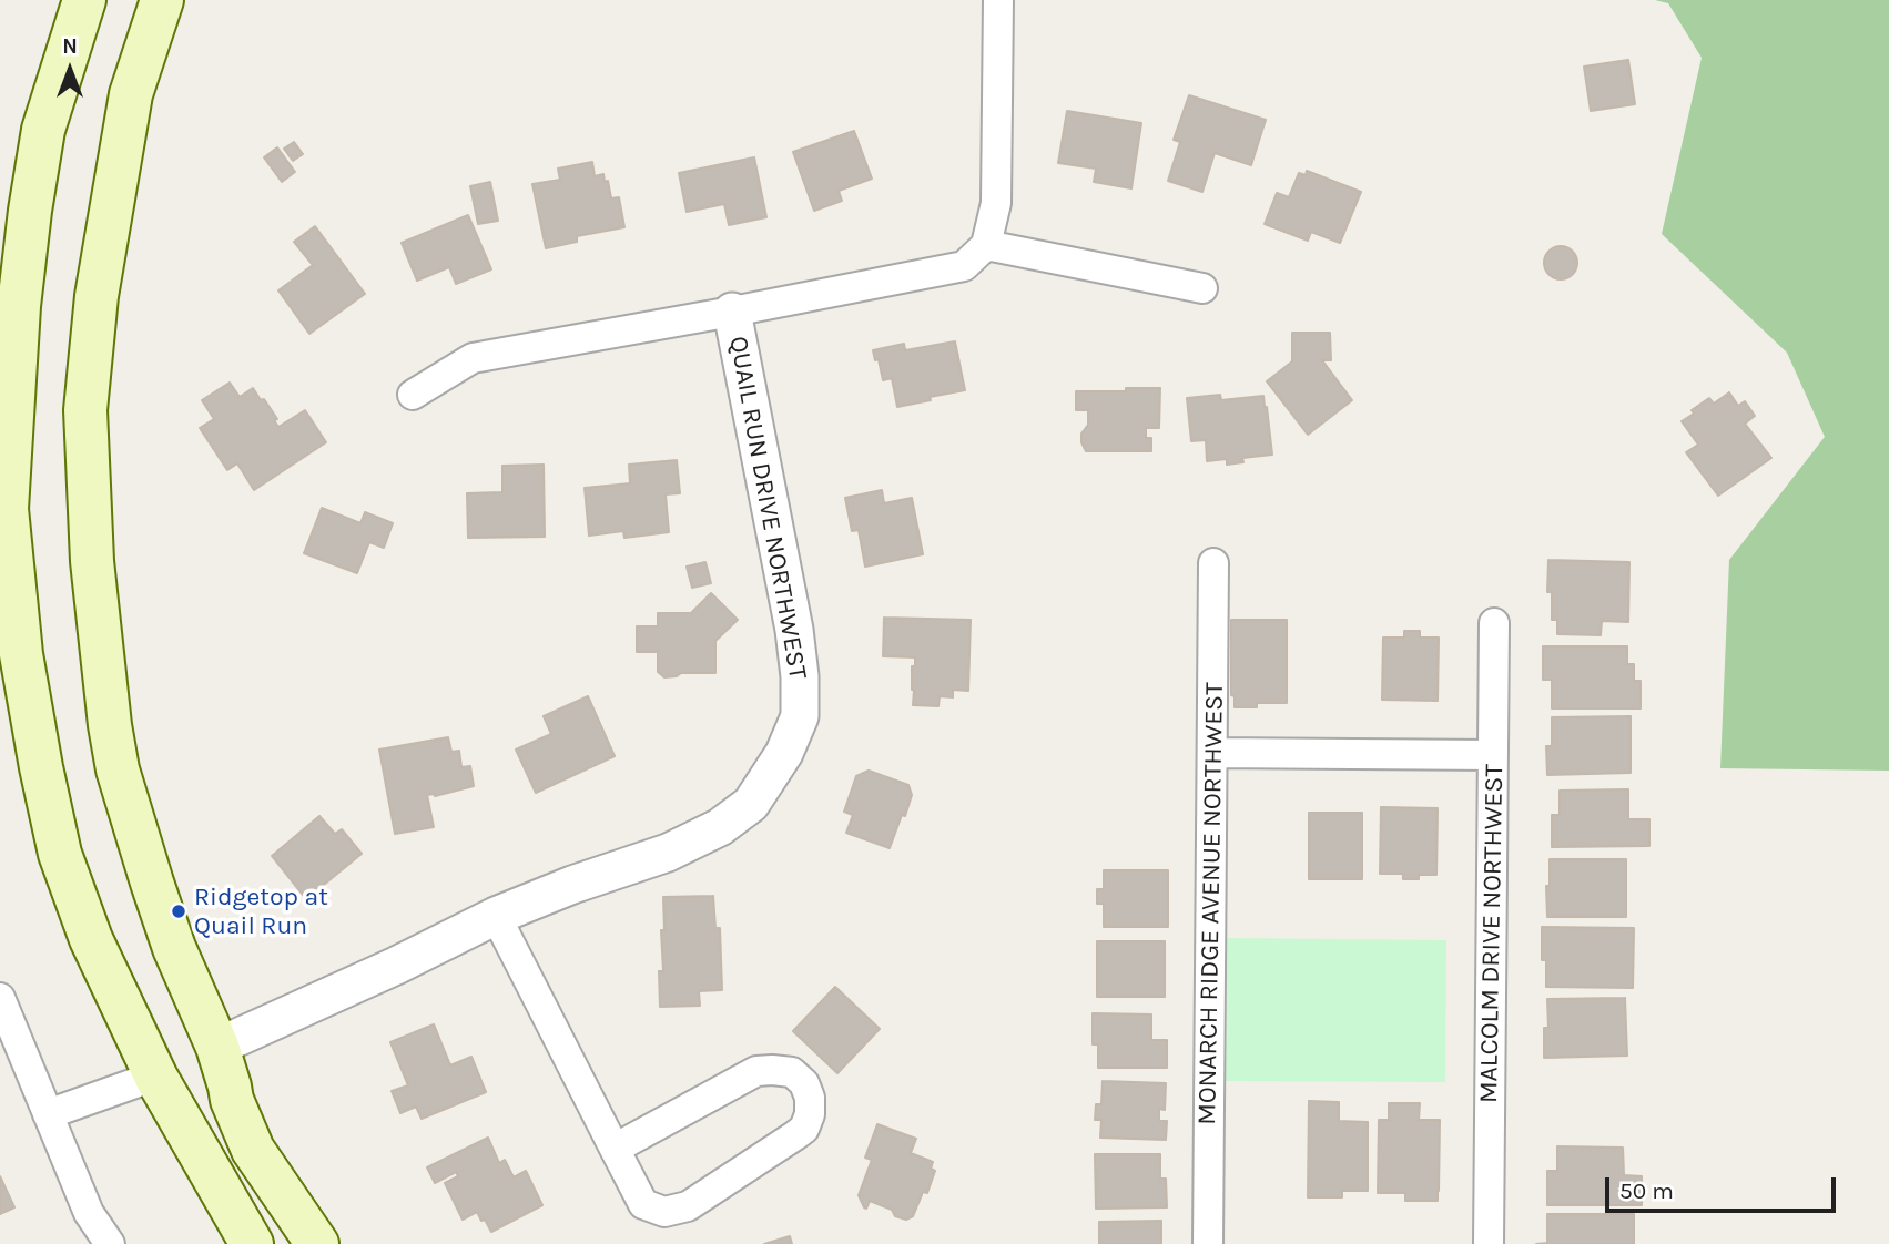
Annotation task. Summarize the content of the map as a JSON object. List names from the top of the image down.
{
  "streets": {
    "street": ["QUAIL RUN DRIVE NORTHWEST", "MONARCH RIDGE AVENUE NORTHWEST", "MALCOLM DRIVE NORTHWEST"]
  },
  "places": ["Ridgetop at Quail Run"],
  "scale_bar": "50 m",
  "north": "top"
}
